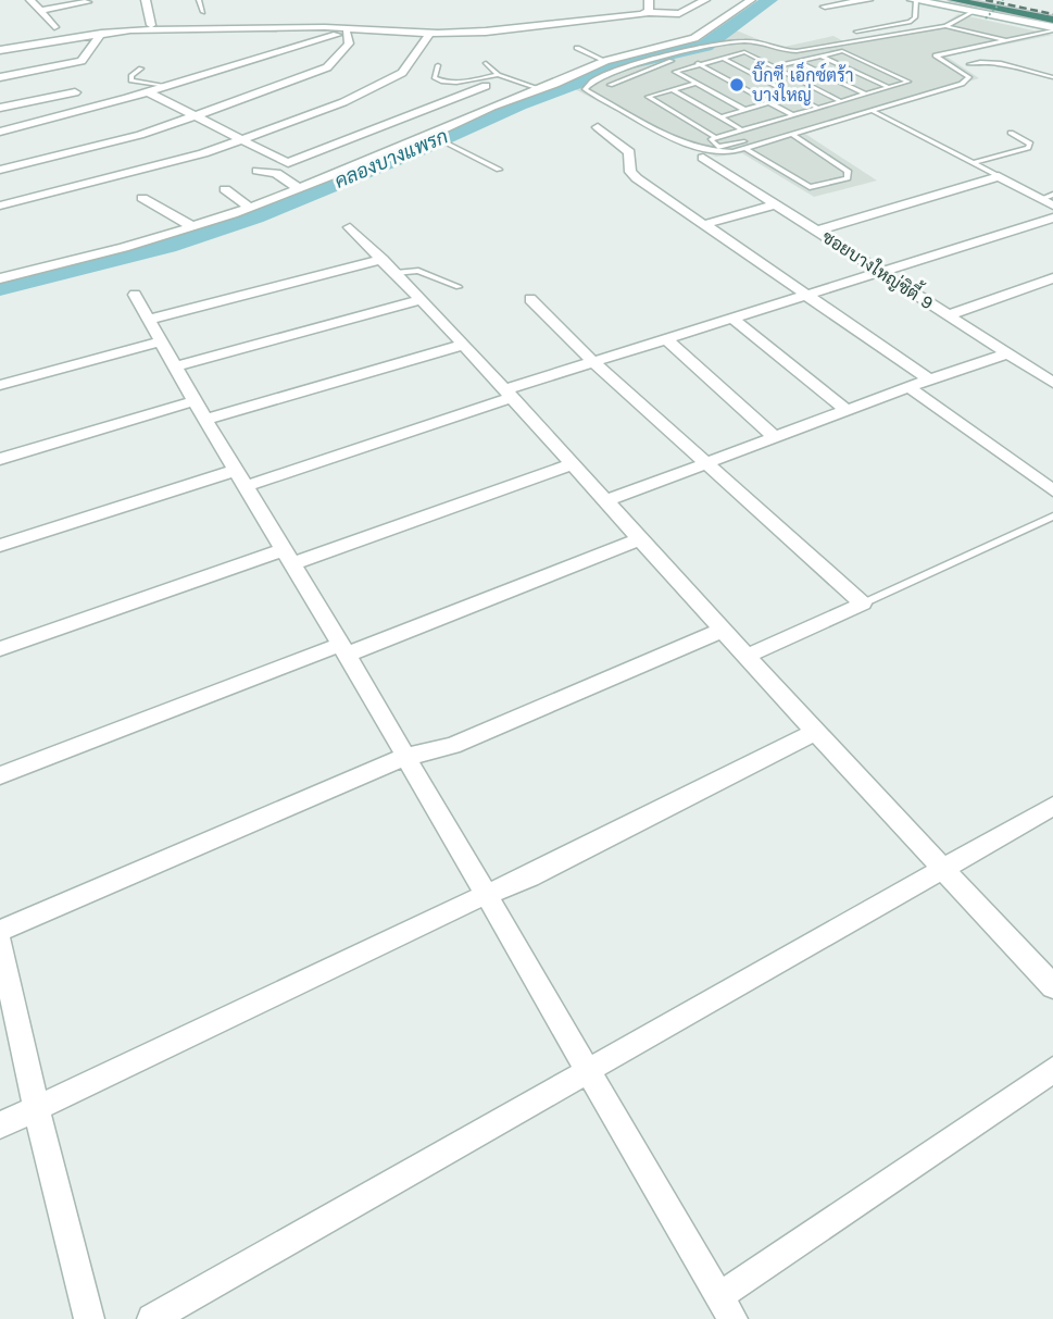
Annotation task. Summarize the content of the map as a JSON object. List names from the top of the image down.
{
  "streets": {
    "street": ["ซอยบางใหญ่ซิตี้ 9"]
  },
  "water": ["คลองบางแพรก"],
  "places": ["บิ๊กซี เอ็กซ์ตร้า บางใหญ่"]
}
